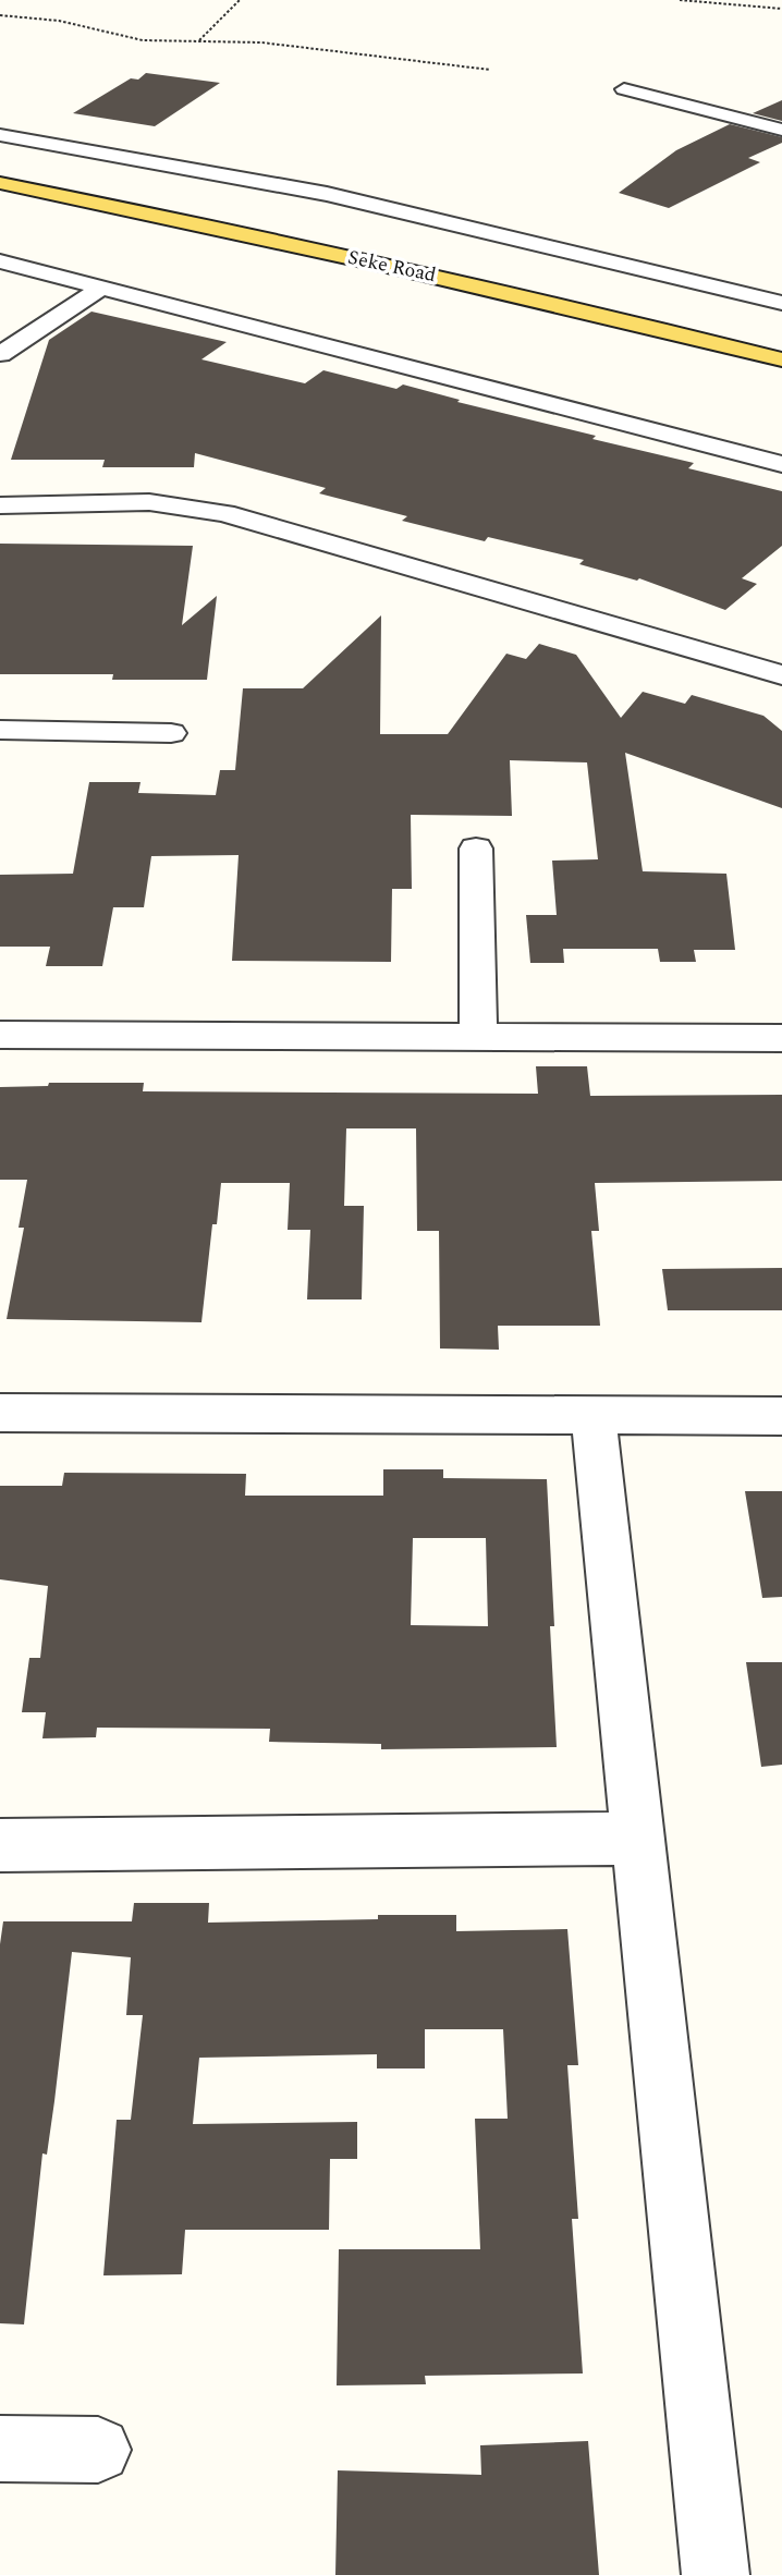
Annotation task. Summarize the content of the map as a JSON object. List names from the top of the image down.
{
  "streets": {
    "main road": ["Seke Road"]
  }
}
